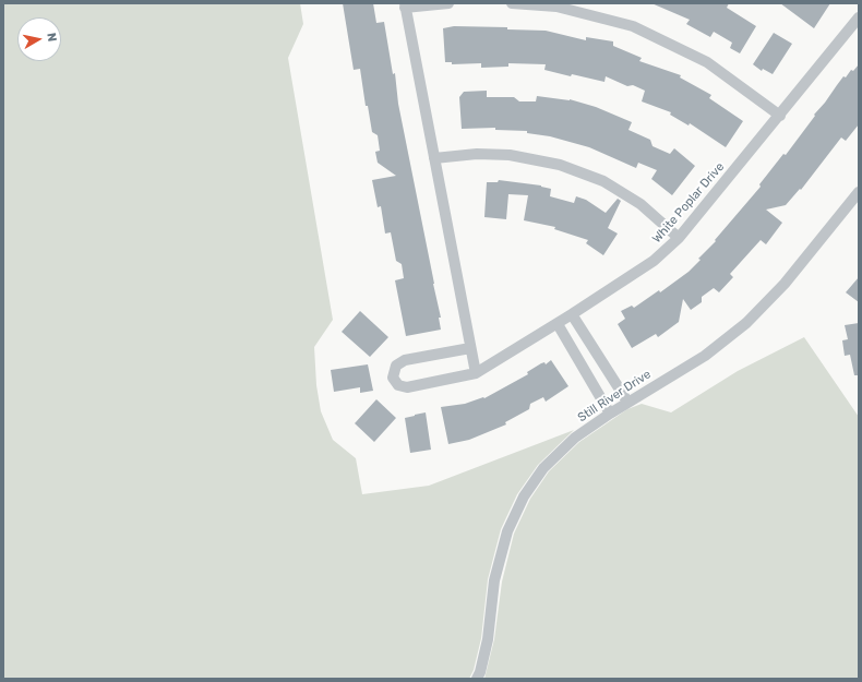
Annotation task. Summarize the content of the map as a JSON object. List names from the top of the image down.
{
  "streets": {
    "street": ["White Poplar Drive", "Still River Drive"]
  },
  "north": "right"
}
